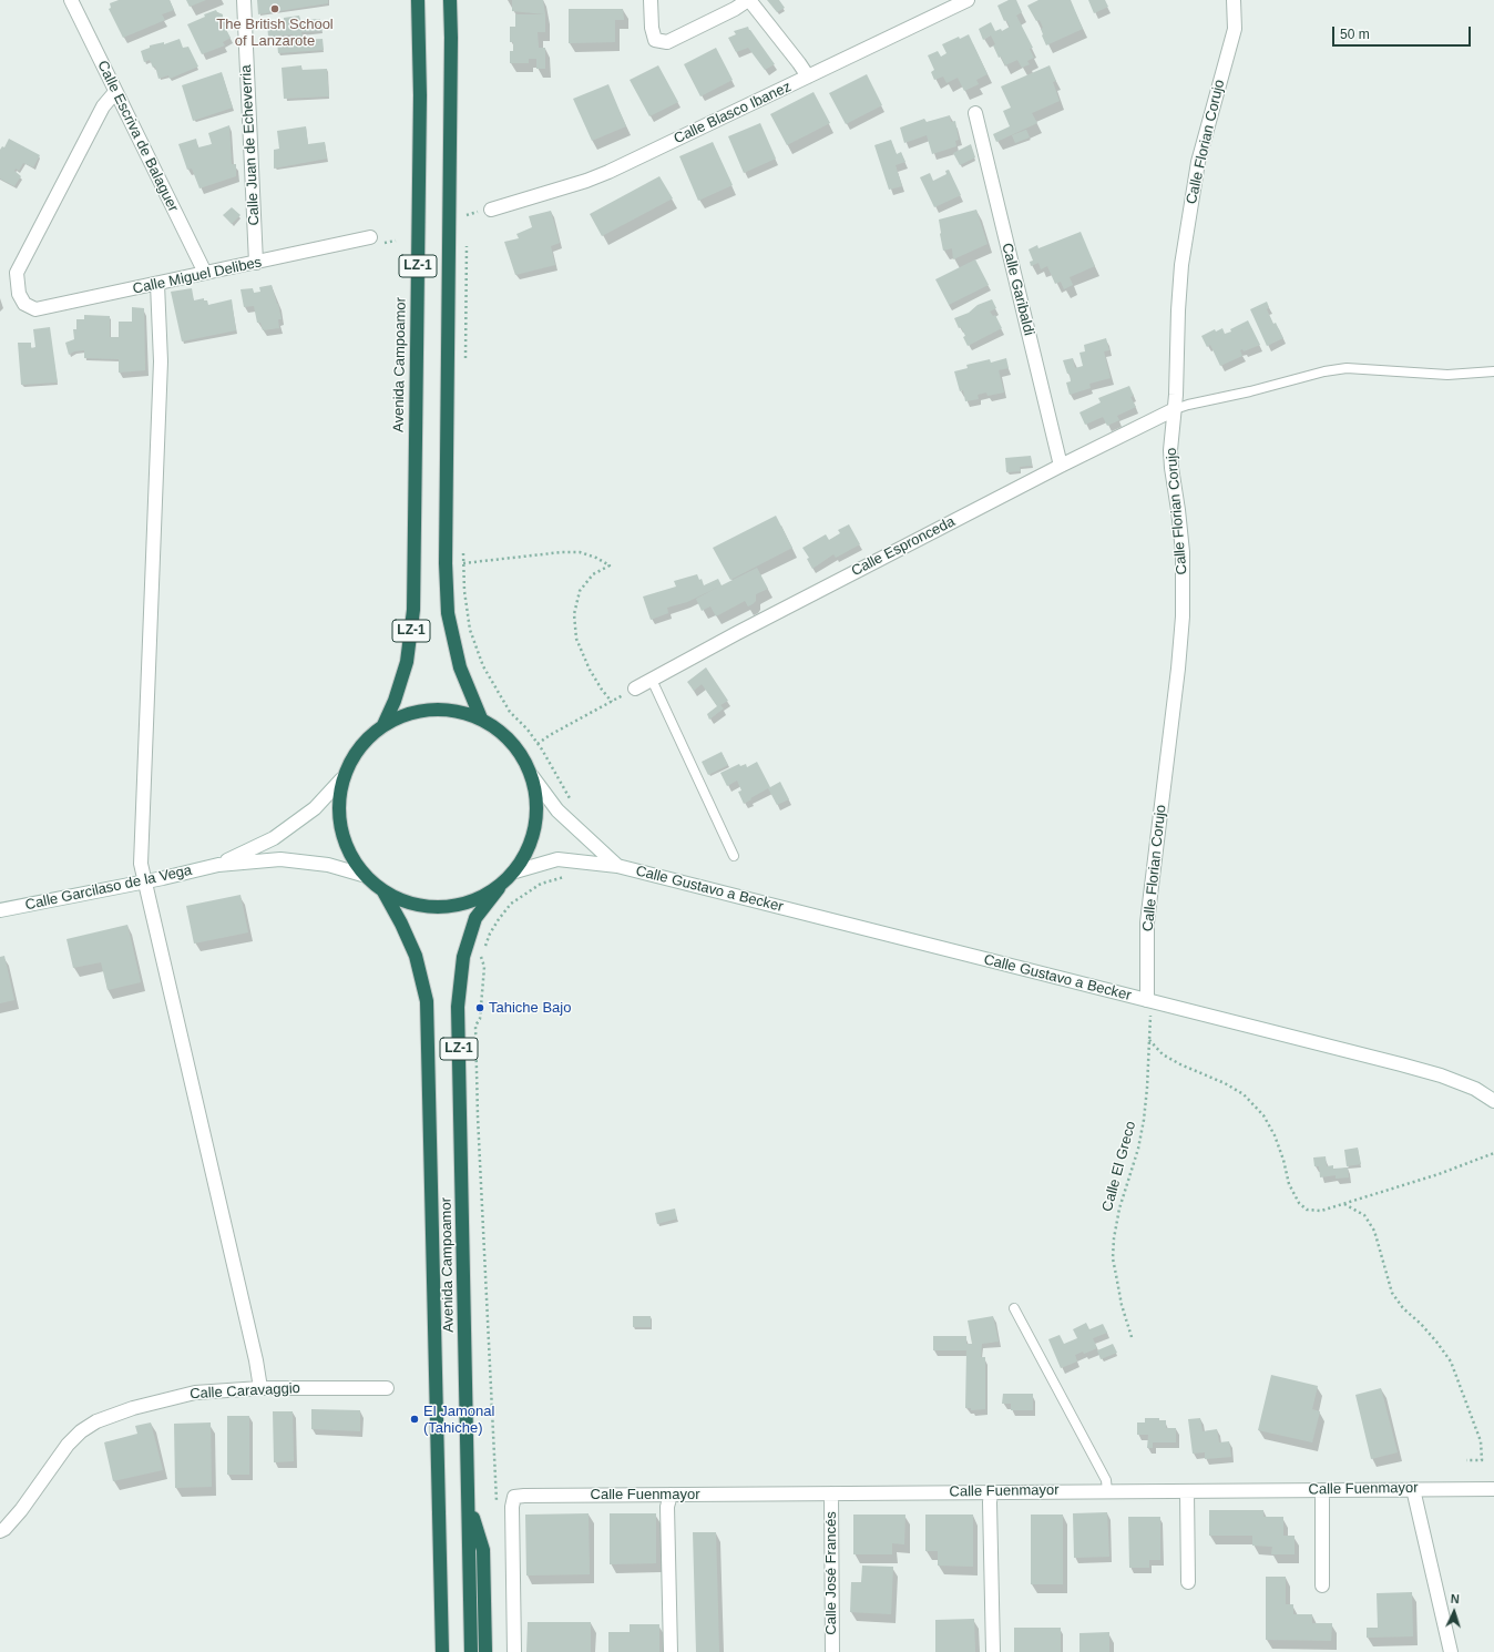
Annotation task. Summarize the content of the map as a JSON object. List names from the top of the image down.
{
  "streets": {
    "highway": ["LZ-1", "Avenida Campoamor"],
    "street": [
      "Calle Blasco Ibanez",
      "Calle Escriva de Balaguer",
      "Calle Florian Corujo",
      "Calle Juan de Echeverria",
      "Calle Miguel Delibes",
      "Calle Garibaldi",
      "Calle Espronceda",
      "Calle Garcilaso de la Vega",
      "Calle Gustavo a Becker",
      "Calle Caravaggio",
      "Calle Fuenmayor",
      "Calle José Francés"
    ],
    "path": ["Calle El Greco"]
  },
  "crossings": [
    ["Calle Escriva de Balaguer", "Calle Miguel Delibes"],
    ["Calle Florian Corujo", "Calle Espronceda"],
    ["Calle Florian Corujo", "Calle Gustavo a Becker"],
    ["Calle Florian Corujo", "Calle El Greco"],
    ["Calle Juan de Echeverria", "Calle Miguel Delibes"],
    ["LZ-1", "Avenida Campoamor"],
    ["LZ-1", "Calle Garcilaso de la Vega"],
    ["LZ-1", "Calle Gustavo a Becker"],
    ["Calle Garibaldi", "Calle Espronceda"],
    ["Calle Gustavo a Becker", "Calle El Greco"],
    ["Calle Fuenmayor", "Calle José Francés"]
  ],
  "places": ["The British School of Lanzarote", "Tahiche Bajo", "El Jamonal (Tahiche)"],
  "scale_bar": "50 m",
  "north": "top"
}
